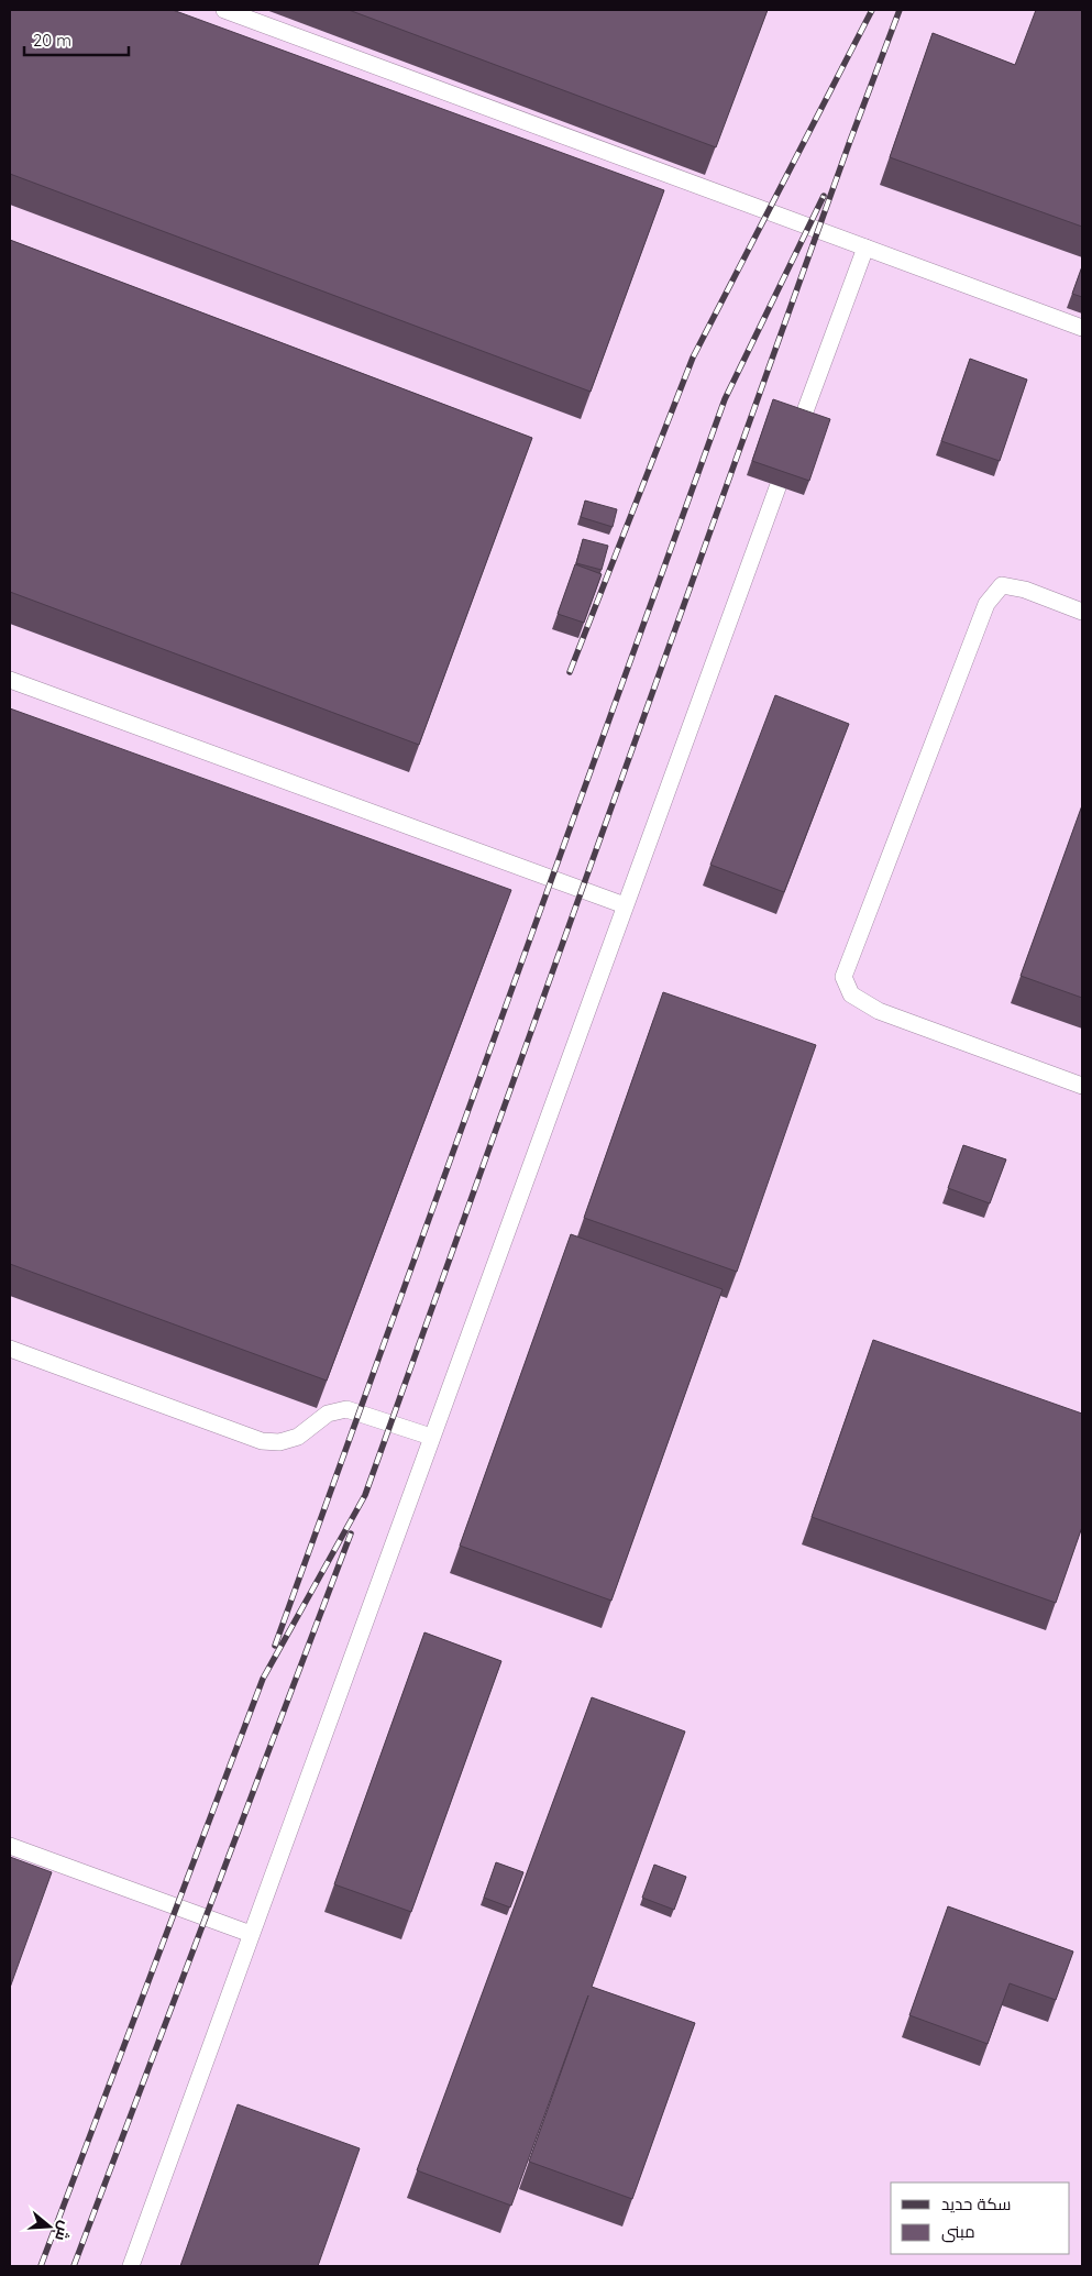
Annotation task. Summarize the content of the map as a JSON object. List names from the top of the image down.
{
  "legend": ["سكة حديد", "مبنى"],
  "scale_bar": "20 m",
  "north": "right"
}
